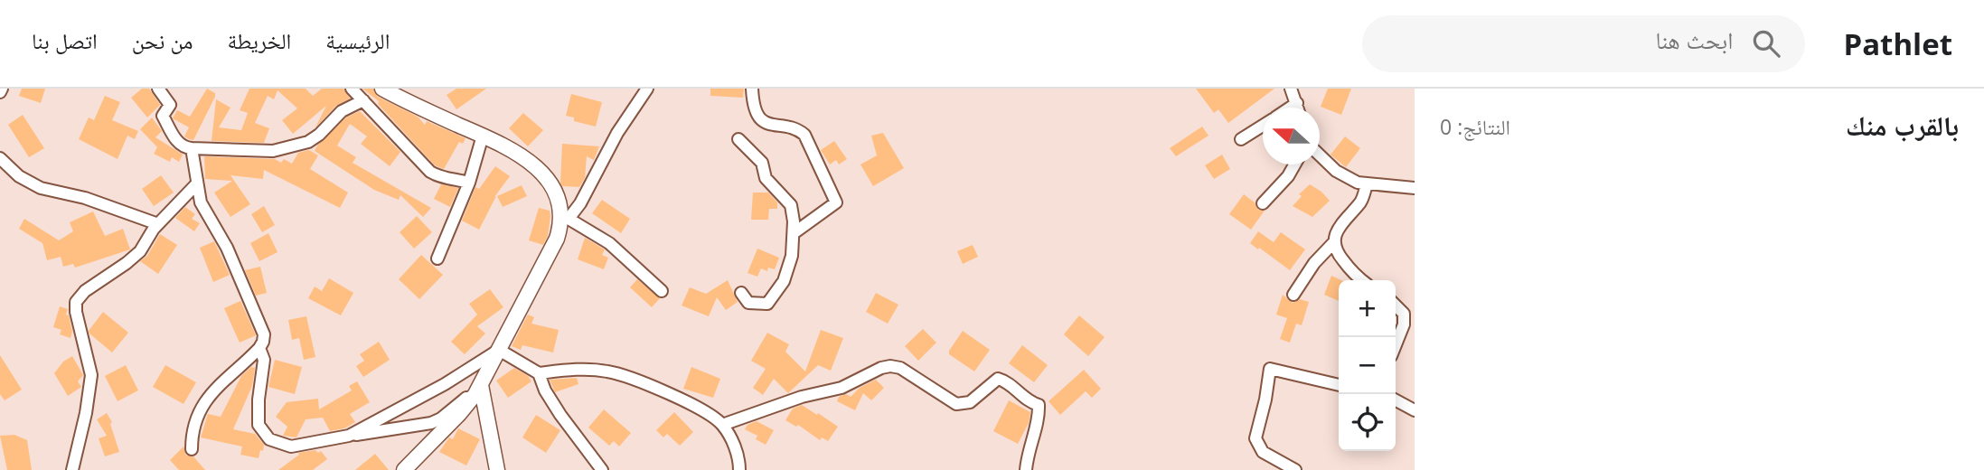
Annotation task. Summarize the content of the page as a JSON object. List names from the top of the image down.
{
  "north": "left",
  "page": {
    "header": "Pathlet",
    "search": "ابحث هنا",
    "nav": [
      "الرئيسية",
      "الخريطة",
      "من نحن",
      "اتصل بنا"
    ],
    "heading": ["بالقرب منك", "النتائج: 0"],
    "map_buttons": ["+", "−"]
  }
}
